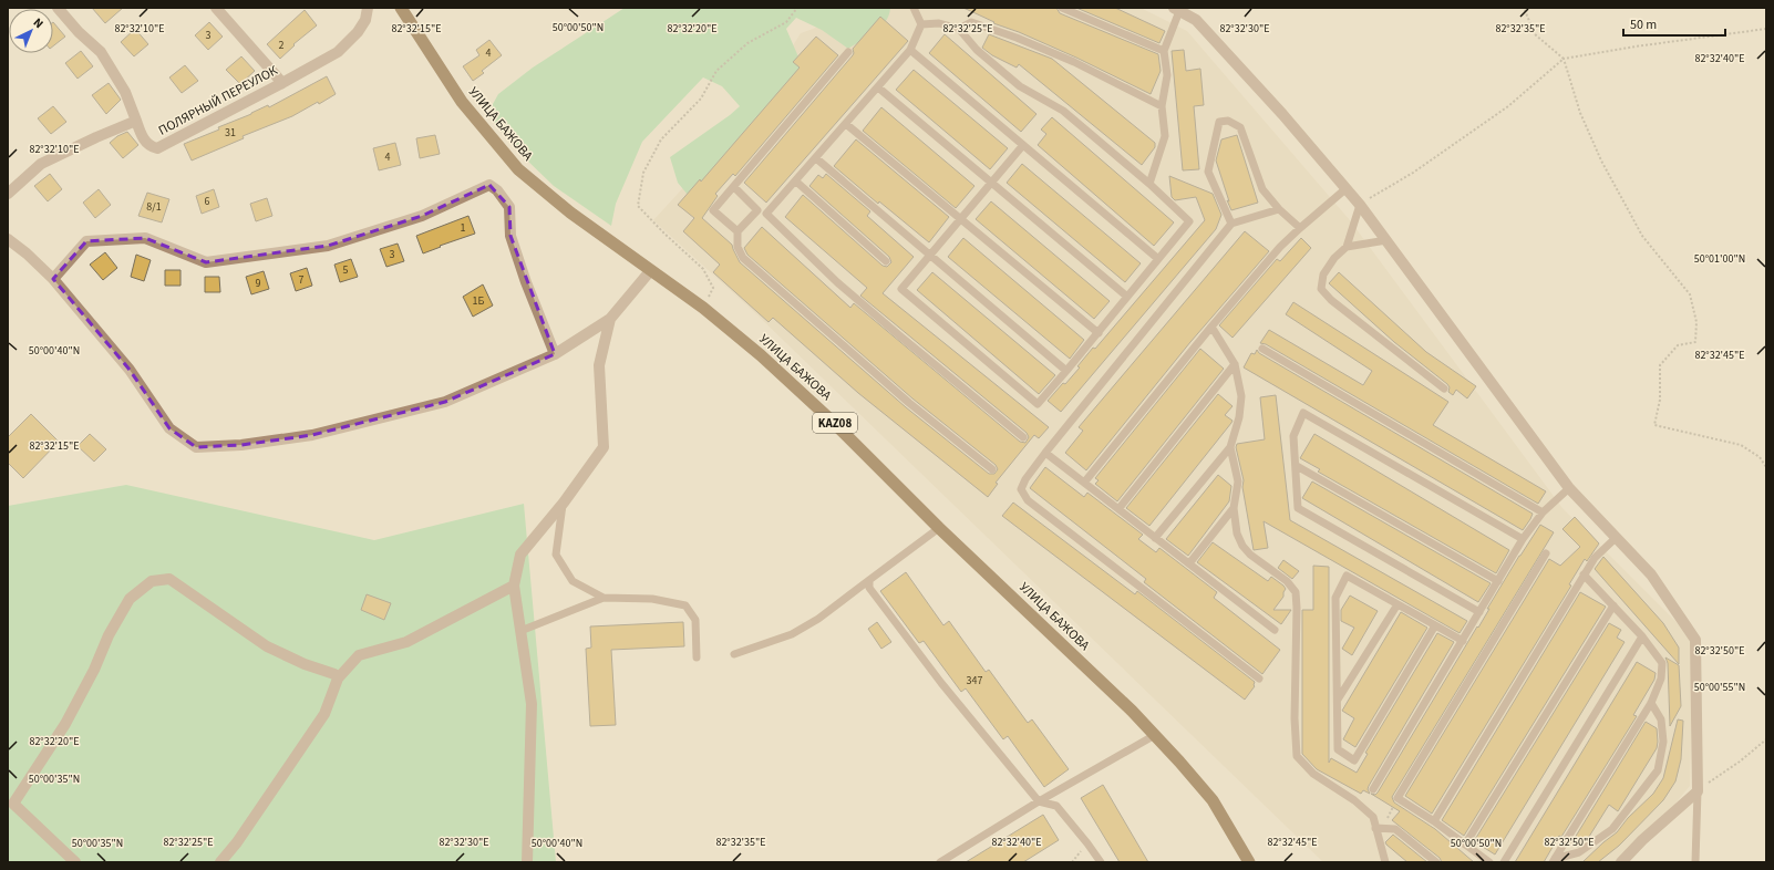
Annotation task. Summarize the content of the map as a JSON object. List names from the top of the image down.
{
  "streets": {
    "highway": ["УЛИЦА БАЖОВА", "KAZ08"],
    "street": ["ПОЛЯРНЫЙ ПЕРЕУЛОК"]
  },
  "house_numbers": [
    "3",
    "2",
    "4",
    "31",
    "4",
    "6",
    "8/1",
    "1",
    "3",
    "5",
    "7",
    "9",
    "1Б",
    "347"
  ],
  "scale_bar": "50 m",
  "north": "top right",
  "coordinates": [
    "50°00'50\"N",
    "82°32'15\"E",
    "82°32'25\"E",
    "82°32'30\"E",
    "82°32'35\"E",
    "82°32'10\"E",
    "82°32'20\"E",
    "82°32'40\"E",
    "50°01'00\"N",
    "50°00'40\"N",
    "82°32'45\"E",
    "82°32'50\"E",
    "50°00'55\"N",
    "50°00'35\"N"
  ]
}
